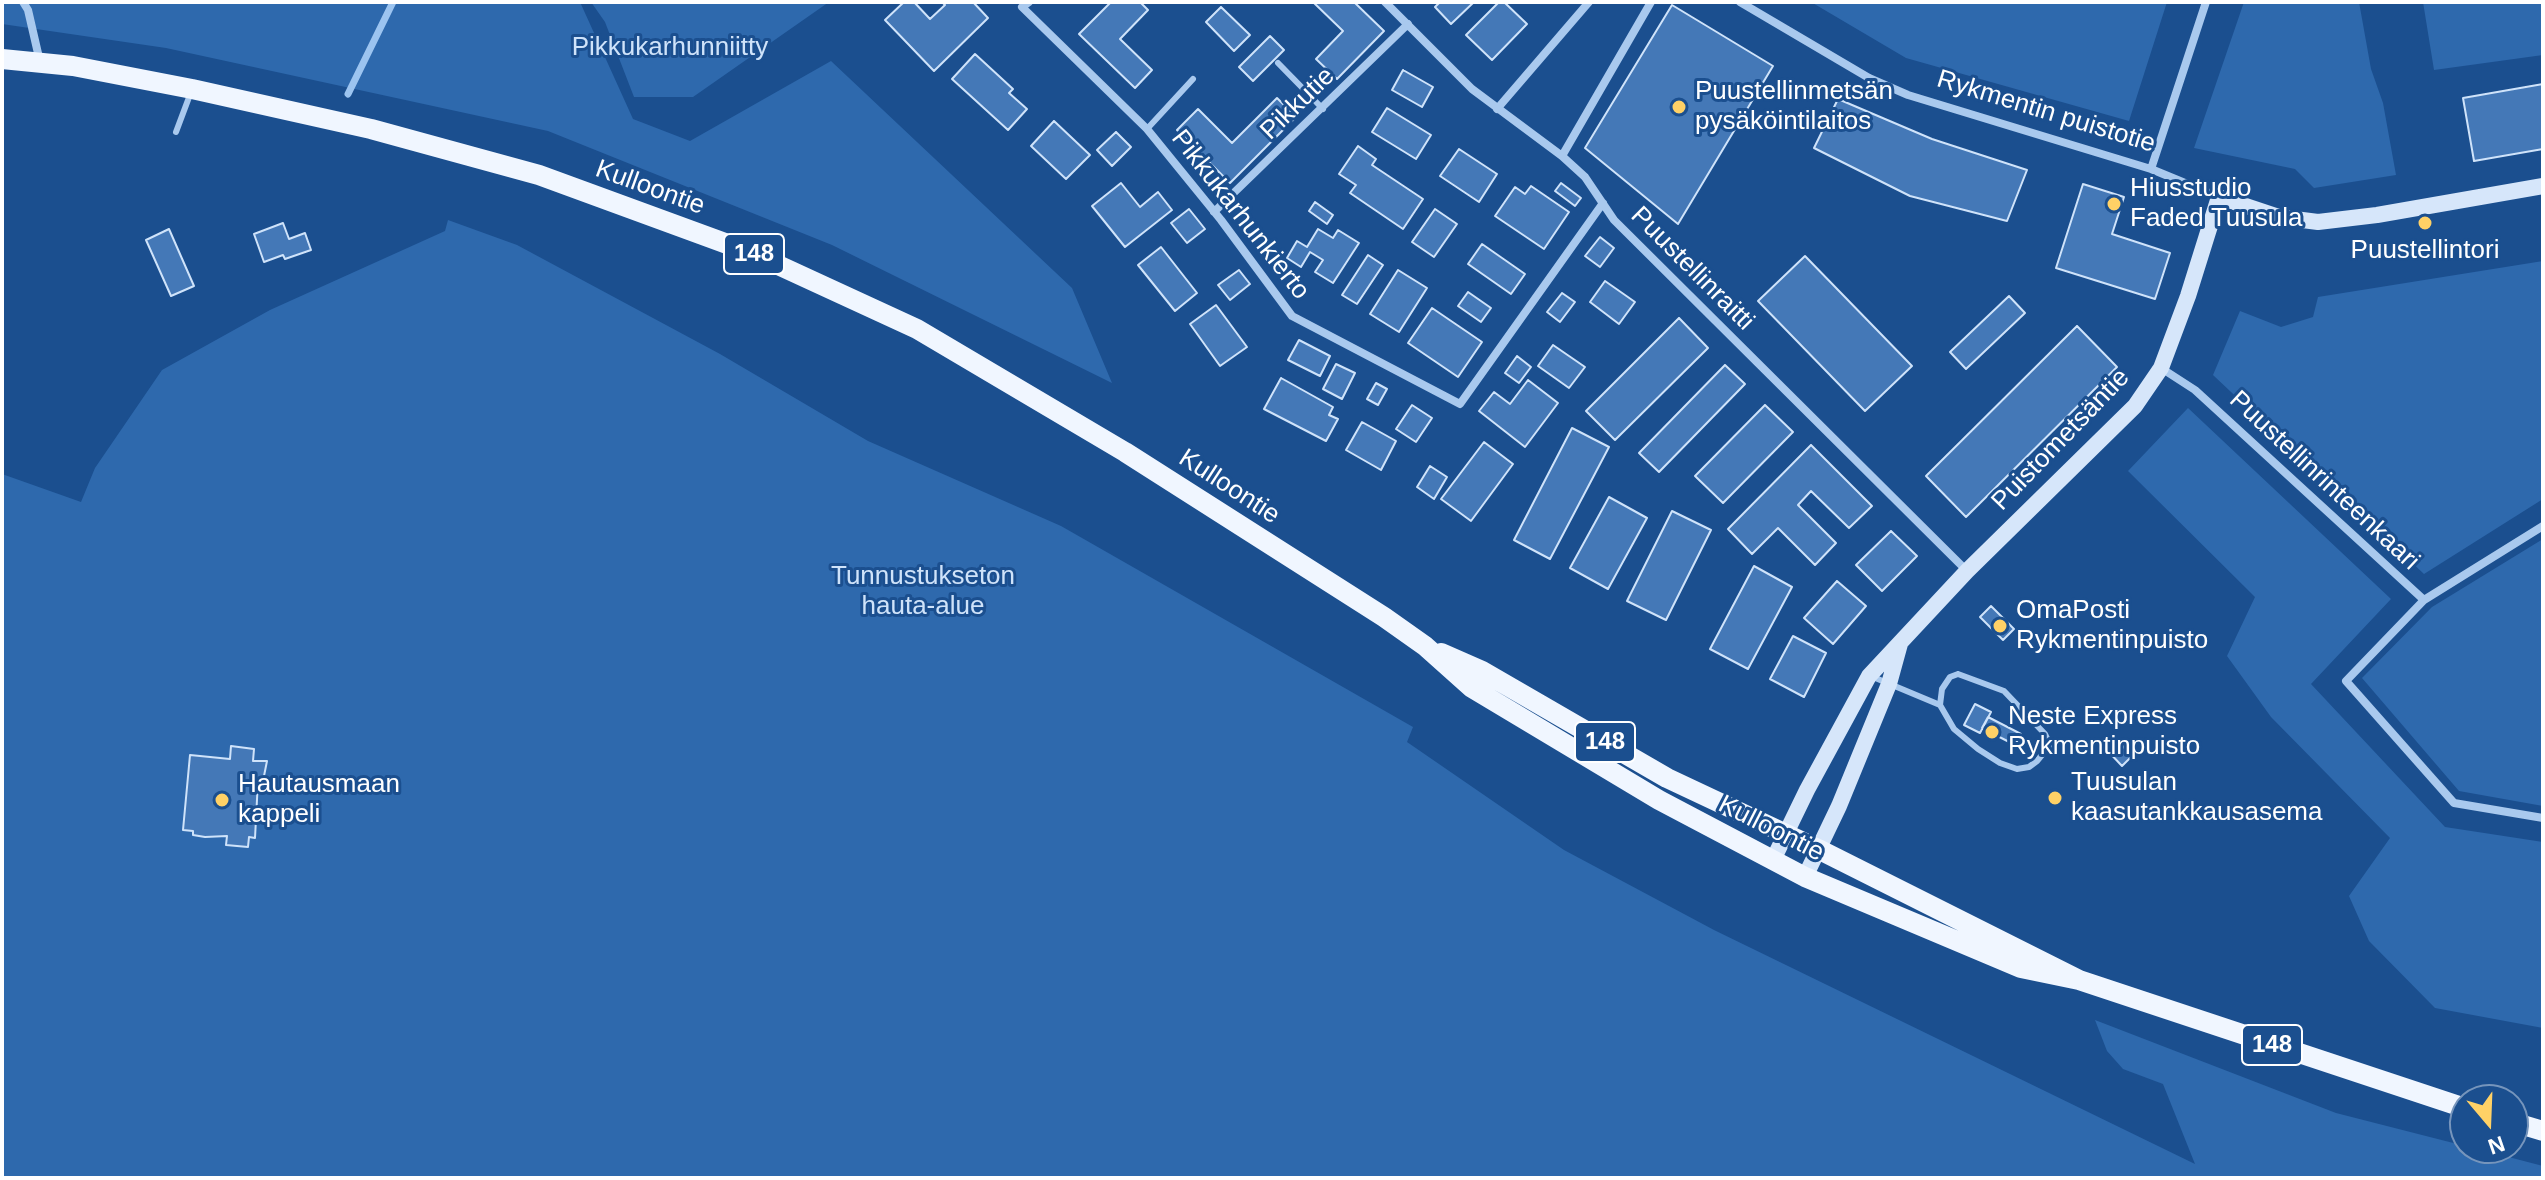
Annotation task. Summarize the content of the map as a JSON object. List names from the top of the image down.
{
  "streets": {
    "main road": ["Kulloontie", "148"],
    "street": [
      "Pikkutie",
      "Rykmentin puistotie",
      "Pikkukarhunkierto",
      "Puustellinraitti",
      "Puistometsäntie",
      "Puustellinrinteenkaari"
    ]
  },
  "crossings": [
    ["Pikkutie", "Pikkukarhunkierto"],
    ["Pikkutie", "Puustellinraitti"],
    ["Rykmentin puistotie", "Puistometsäntie"],
    ["Kulloontie", "Puistometsäntie"],
    ["Pikkukarhunkierto", "Puustellinraitti"],
    ["Puustellinraitti", "Puistometsäntie"],
    ["Puistometsäntie", "Puustellinrinteenkaari"]
  ],
  "parks": ["Pikkukarhunniitty", "Tunnustukseton hauta-alue"],
  "places": [
    "Puustellinmetsän pysäköintilaitos",
    "Hiusstudio Faded Tuusula",
    "Puustellintori",
    "OmaPosti Rykmentinpuisto",
    "Neste Express Rykmentinpuisto",
    "Tuusulan kaasutankkausasema",
    "Hautausmaan kappeli"
  ],
  "north": "bottom"
}
